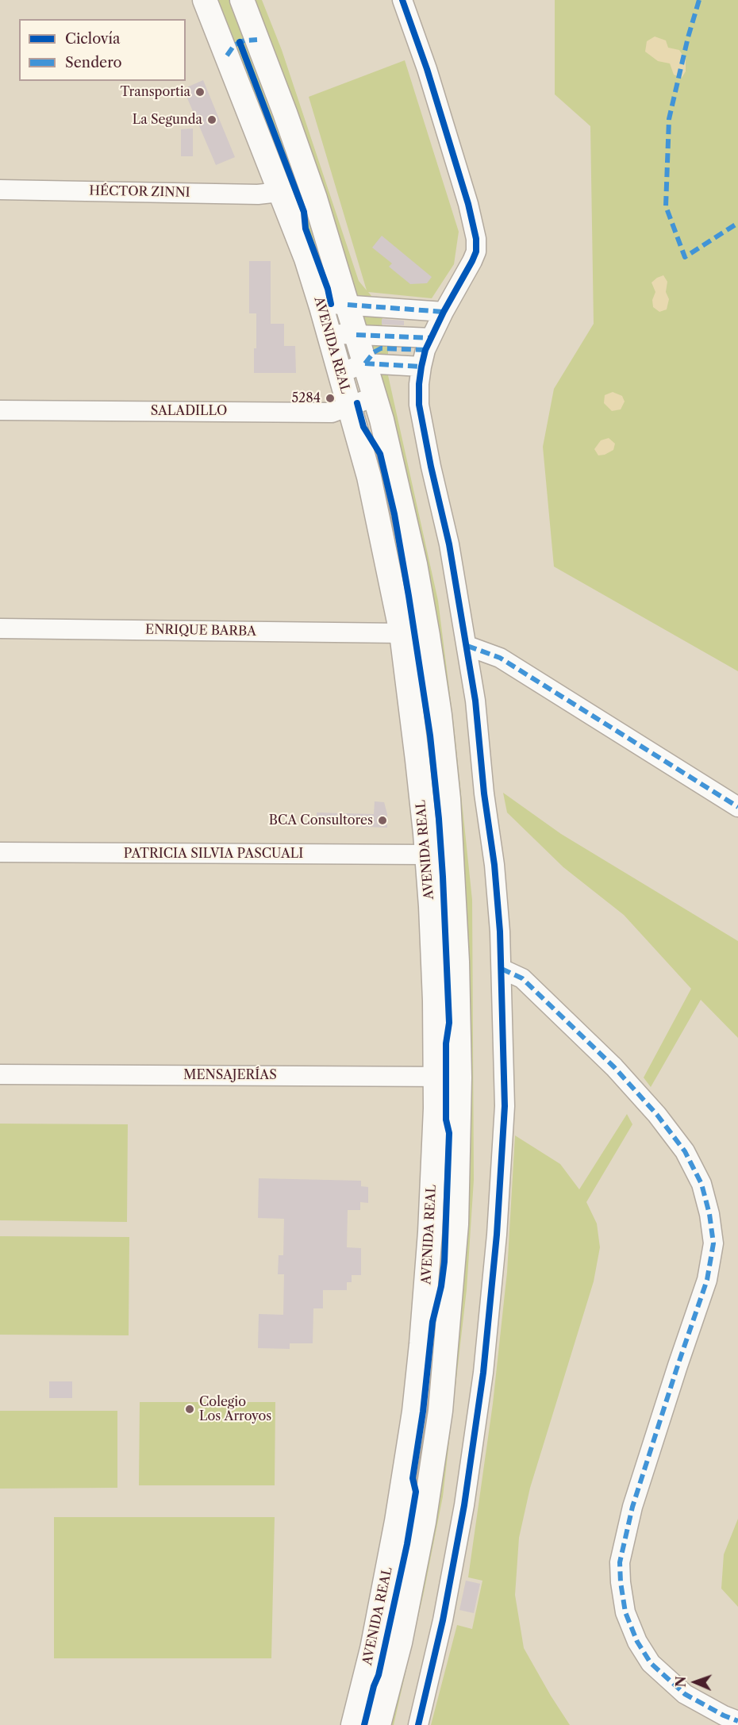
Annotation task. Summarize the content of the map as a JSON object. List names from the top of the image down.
{
  "streets": {
    "main road": ["AVENIDA REAL"],
    "street": [
      "HÉCTOR ZINNI",
      "SALADILLO",
      "ENRIQUE BARBA",
      "PATRICIA SILVIA PASCUALI",
      "MENSAJERÍAS"
    ]
  },
  "crossings": [
    ["HÉCTOR ZINNI", "AVENIDA REAL"],
    ["AVENIDA REAL", "SALADILLO"],
    ["AVENIDA REAL", "ENRIQUE BARBA"],
    ["AVENIDA REAL", "PATRICIA SILVIA PASCUALI"],
    ["AVENIDA REAL", "MENSAJERÍAS"]
  ],
  "places": [
    "Transportia",
    "La Segunda",
    "5284",
    "BCA Consultores",
    "Colegio Los Arroyos"
  ],
  "legend": ["Ciclovía", "Sendero"],
  "north": "left"
}
